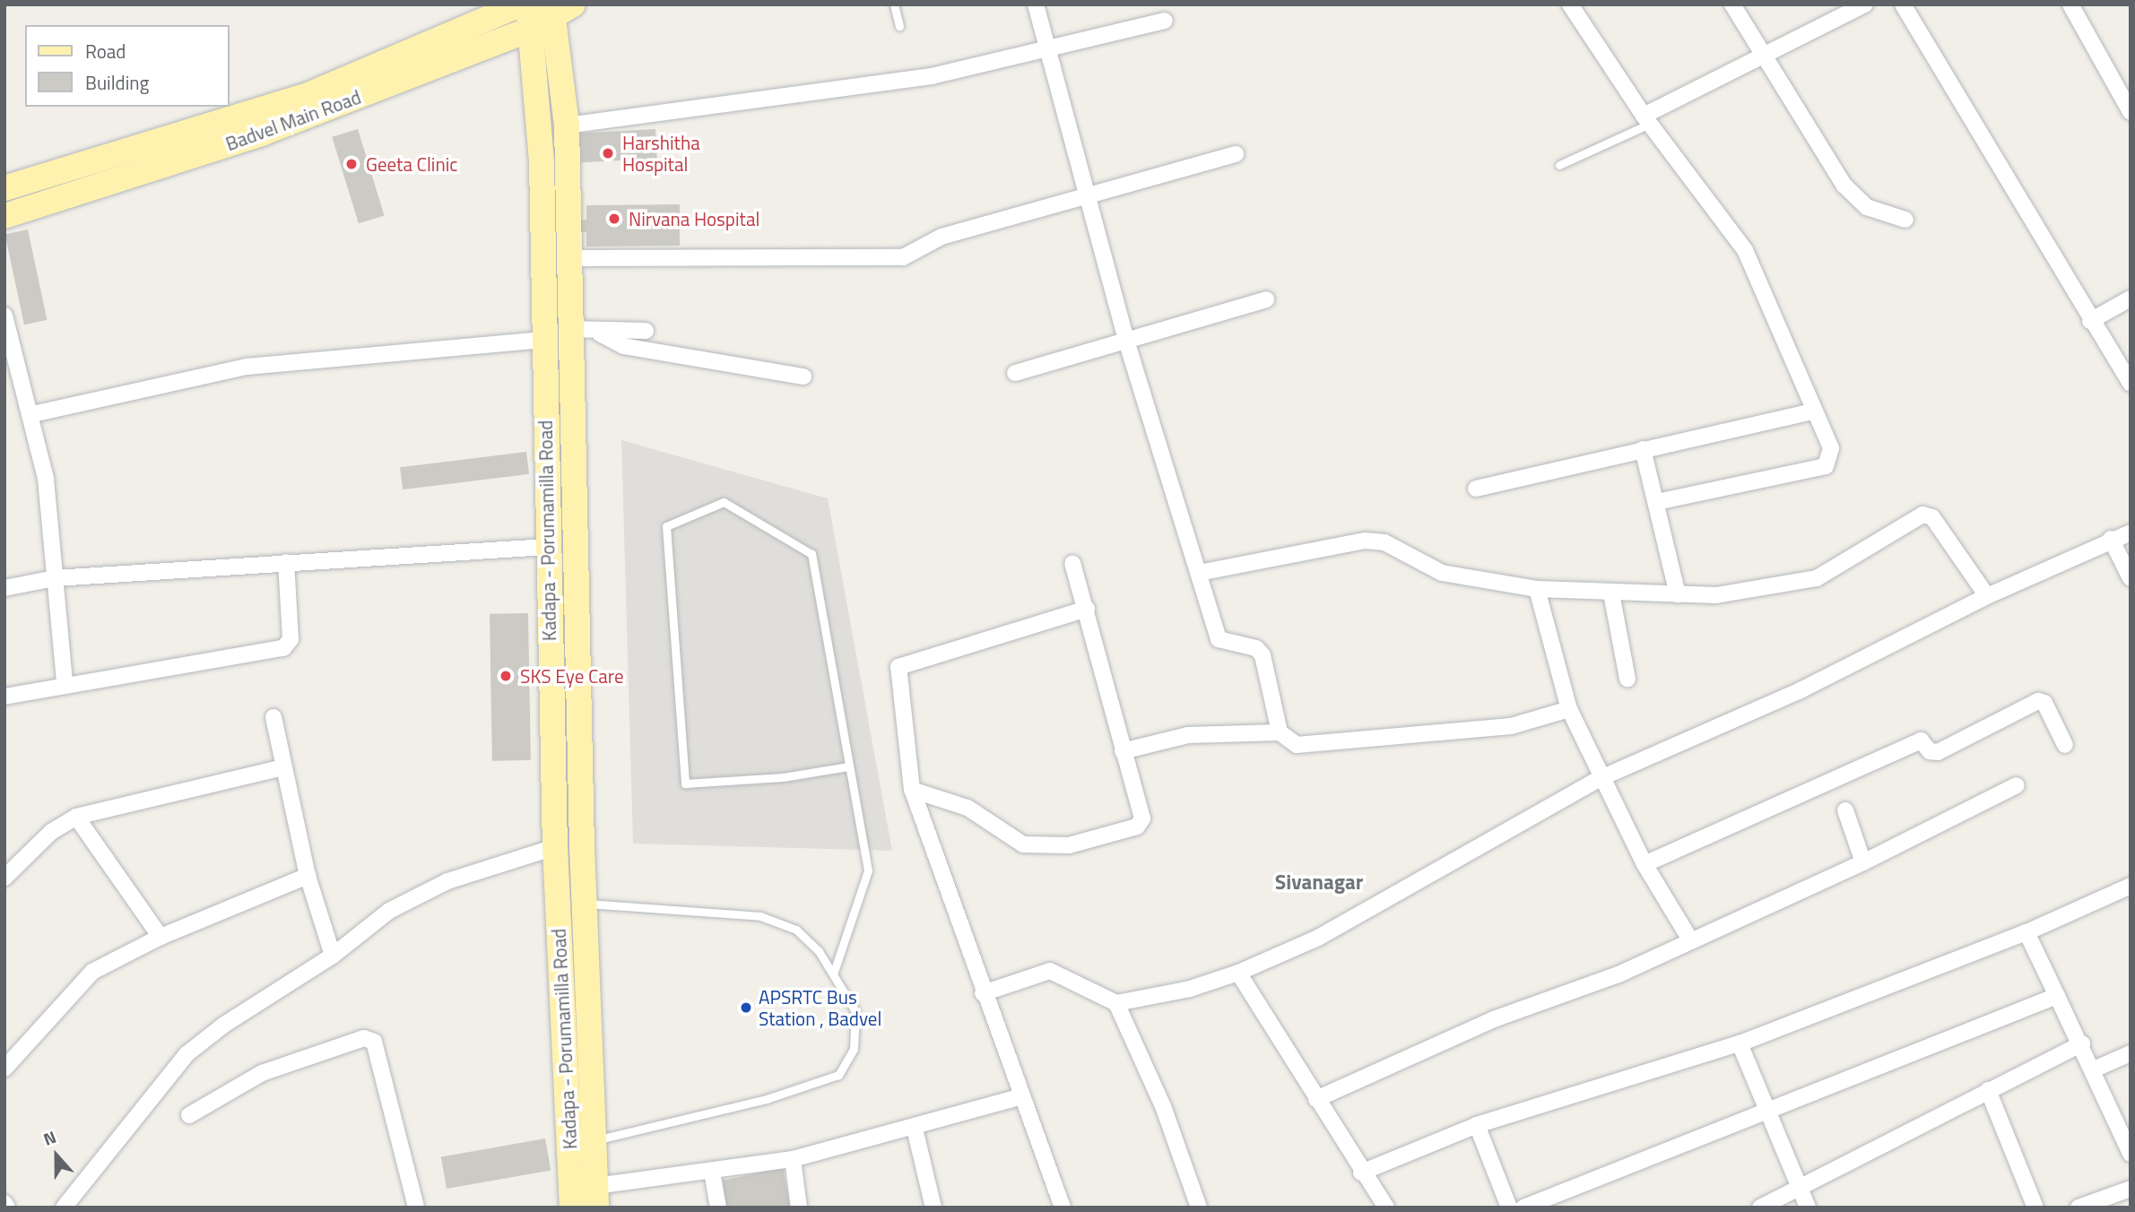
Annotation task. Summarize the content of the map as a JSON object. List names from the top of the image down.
{
  "streets": {
    "main road": ["Badvel Main Road", "Kadapa - Porumamilla Road"]
  },
  "crossings": [
    ["Badvel Main Road", "Kadapa - Porumamilla Road"]
  ],
  "districts": ["Sivanagar"],
  "places": [
    "Harshitha Hospital",
    "Geeta Clinic",
    "Nirvana Hospital",
    "SKS Eye Care",
    "APSRTC Bus Station , Badvel"
  ],
  "legend": ["Road", "Building"],
  "north": "top"
}
